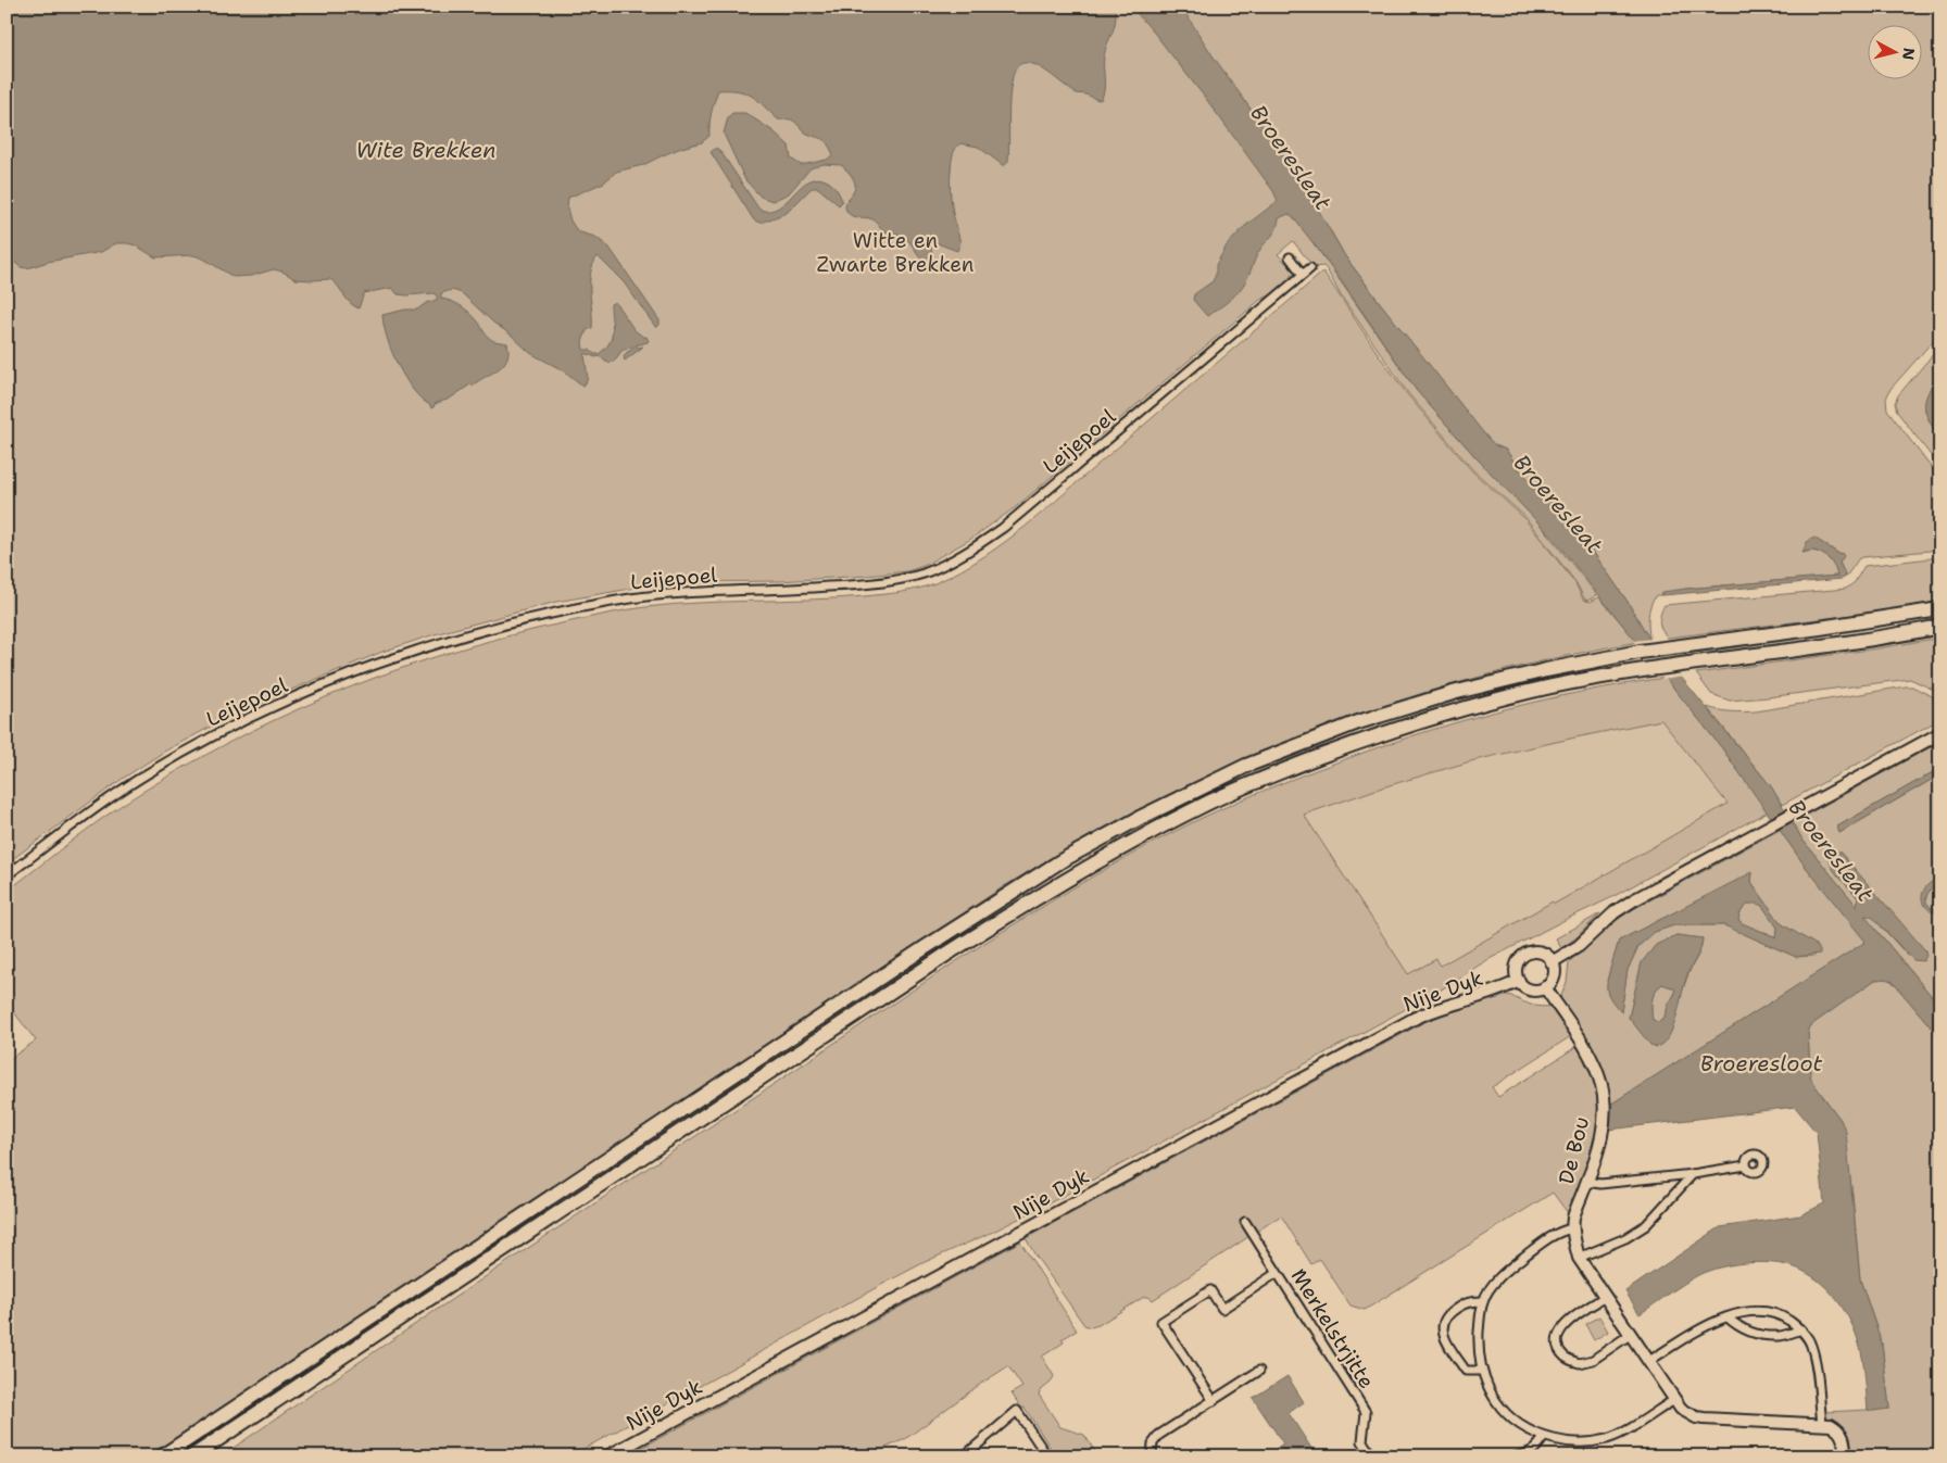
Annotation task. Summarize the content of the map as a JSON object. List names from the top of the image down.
{
  "streets": {
    "street": [
      "Leijepoel",
      "Nije Dyk",
      "De Bou",
      "Merkelstrjitte"
    ]
  },
  "crossings": [
    ["Nije Dyk", "De Bou"]
  ],
  "water": ["Wite Brekken", "Broeresleat", "Broeresloot"],
  "parks": ["Witte en Zwarte Brekken"],
  "north": "right"
}
